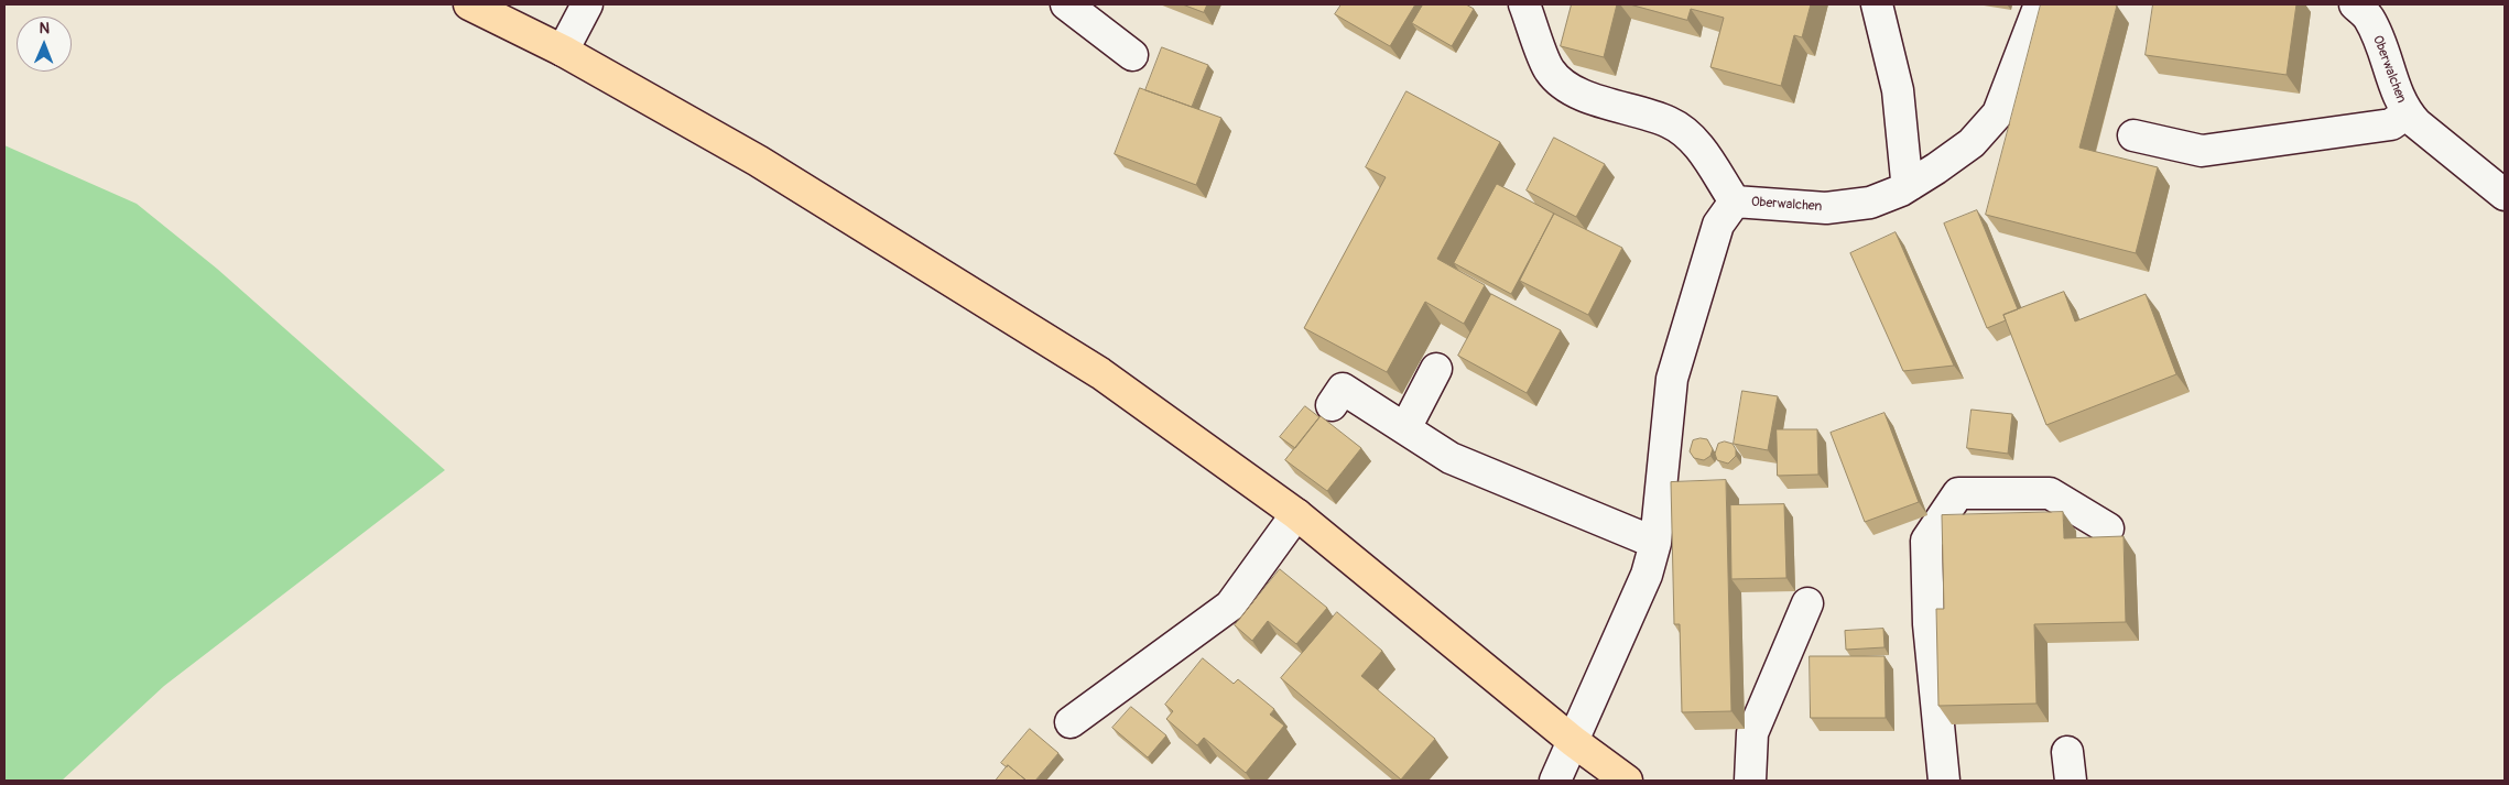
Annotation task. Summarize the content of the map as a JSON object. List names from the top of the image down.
{
  "streets": {
    "street": ["Oberwalchen"]
  },
  "north": "top"
}
